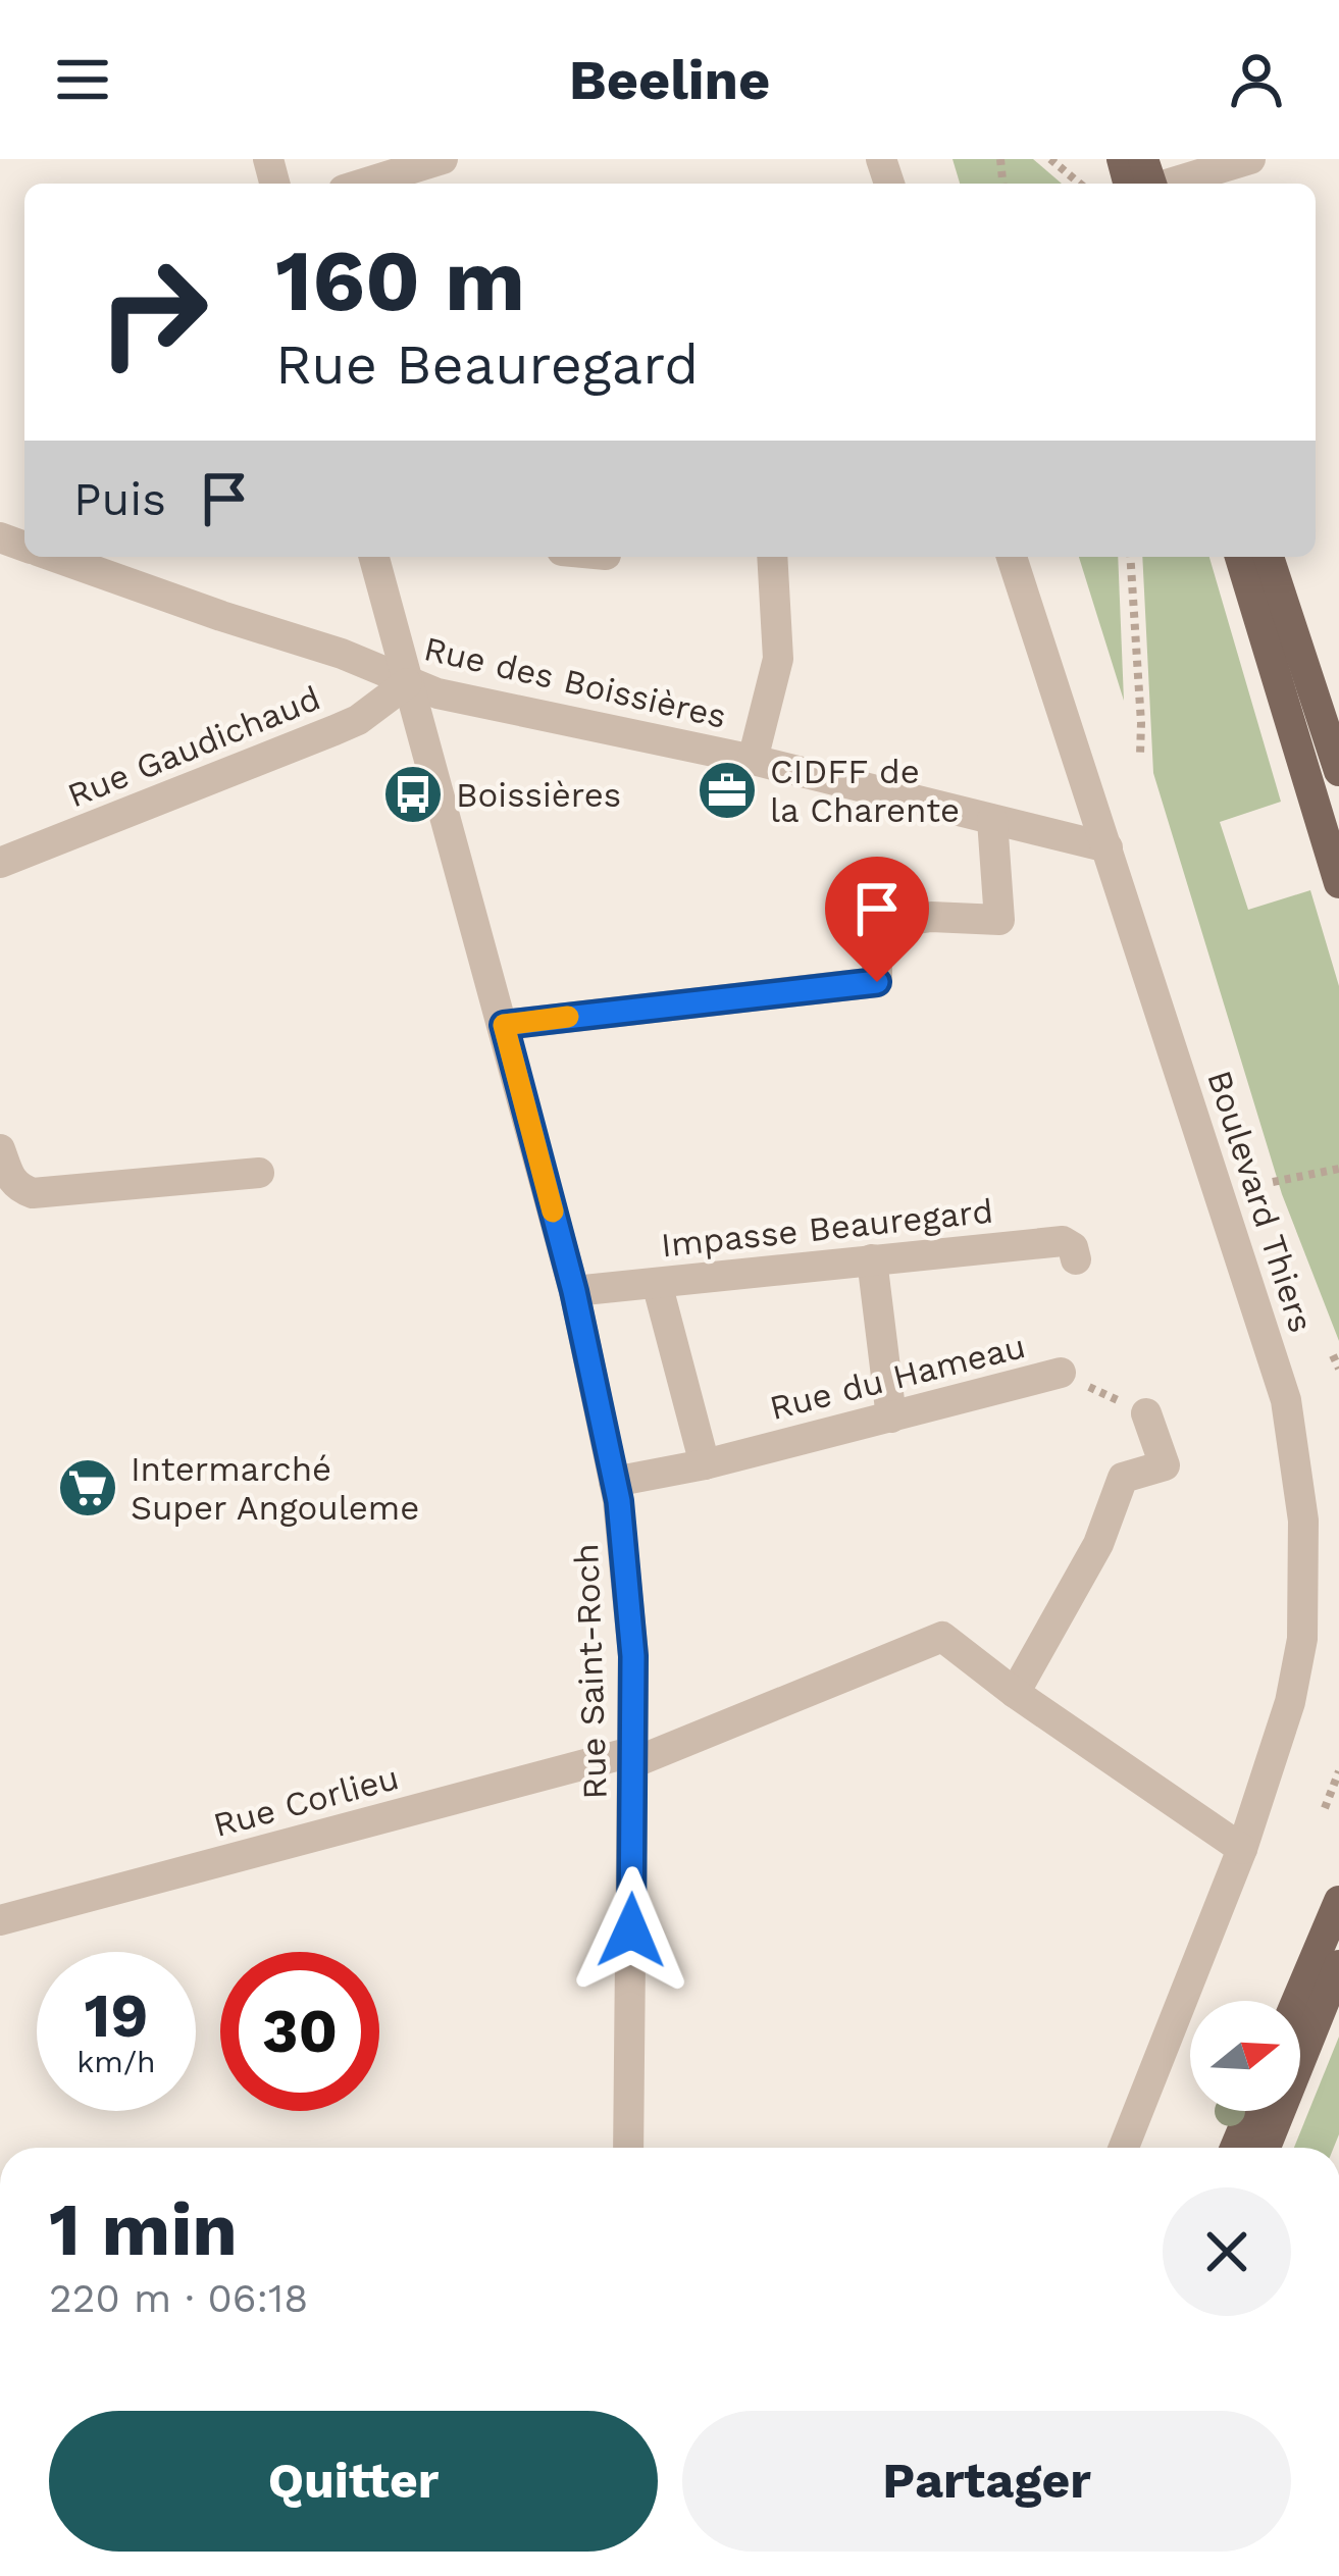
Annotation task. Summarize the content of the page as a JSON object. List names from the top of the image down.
{
  "streets": {
    "street": [
      "Rue des Boissières",
      "Rue Gaudichaud",
      "Boulevard Thiers",
      "Impasse Beauregard",
      "Rue du Hameau",
      "Rue Saint-Roch",
      "Rue Corlieu"
    ]
  },
  "crossings": [
    ["Rue des Boissières", "Rue Gaudichaud"],
    ["Rue des Boissières", "Boulevard Thiers"],
    ["Rue des Boissières", "Rue Saint-Roch"],
    ["Rue Gaudichaud", "Rue Saint-Roch"],
    ["Impasse Beauregard", "Rue Saint-Roch"],
    ["Rue du Hameau", "Rue Saint-Roch"],
    ["Rue Saint-Roch", "Rue Corlieu"]
  ],
  "places": {
    "office": ["CIDFF de la Charente"],
    "bus stop": ["Boissières"],
    "supermarket": ["Intermarché Super Angouleme"]
  },
  "north": "right",
  "page": {
    "header": "Beeline",
    "turn": ["160 m", "Rue Beauregard"],
    "then": "Puis",
    "speed": "19 km/h",
    "limit": "30",
    "heading": ["1 min", "220 m · 06:18"],
    "buttons": ["Quitter", "Partager"]
  }
}
